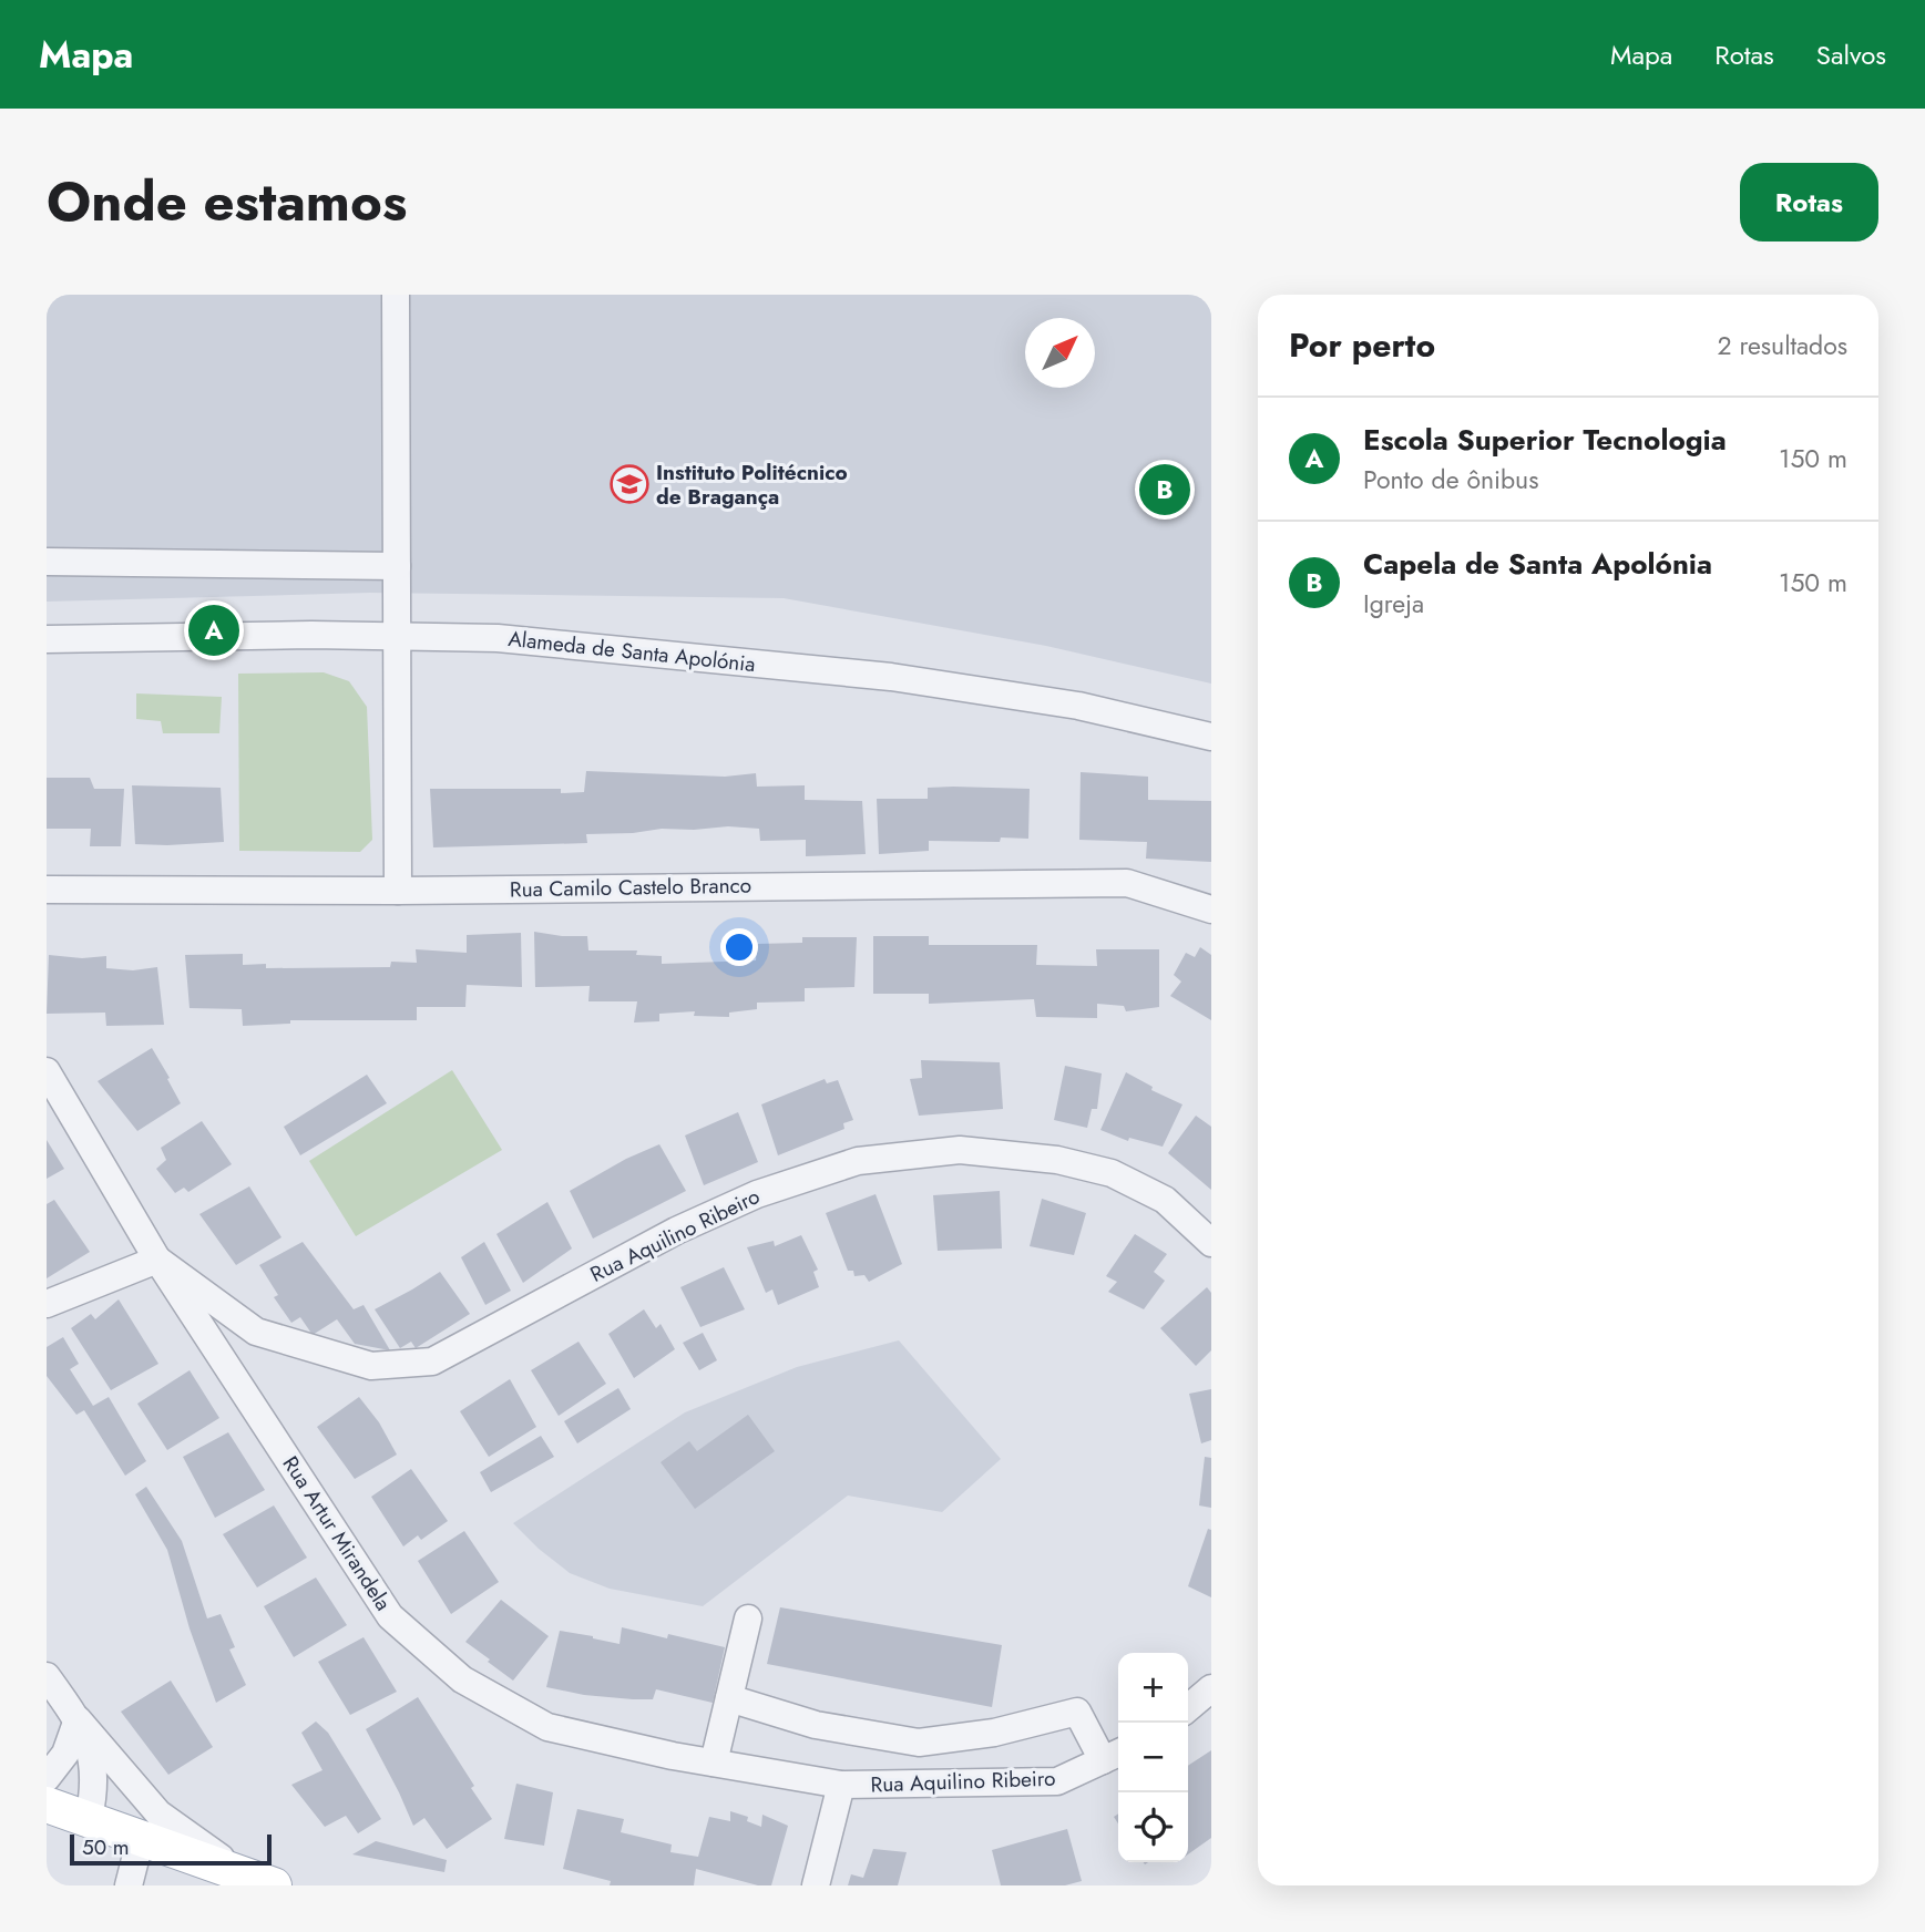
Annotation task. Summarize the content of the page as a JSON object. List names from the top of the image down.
{
  "streets": {
    "street": [
      "Alameda de Santa Apolónia",
      "Rua Camilo Castelo Branco",
      "Rua Aquilino Ribeiro",
      "Rua Artur Mirandela"
    ]
  },
  "crossings": [
    ["Rua Aquilino Ribeiro", "Rua Artur Mirandela"]
  ],
  "places": {
    "school or university": ["Instituto Politécnico de Bragança"]
  },
  "scale_bar": "50 m",
  "north": "top right",
  "page": {
    "header": "Mapa",
    "nav": ["Mapa", "Rotas", "Salvos"],
    "title": "Onde estamos",
    "buttons": "Rotas",
    "heading": ["Por perto", "2 resultados"],
    "list": [
      {
        "mark": "A",
        "name": "Escola Superior Tecnologia",
        "note": "Ponto de ônibus",
        "value": "150 m"
      },
      {
        "mark": "B",
        "name": "Capela de Santa Apolónia",
        "note": "Igreja",
        "value": "150 m"
      }
    ],
    "pins": ["B", "A"],
    "map_buttons": ["+", "−"],
    "scale": "50 m"
  }
}
